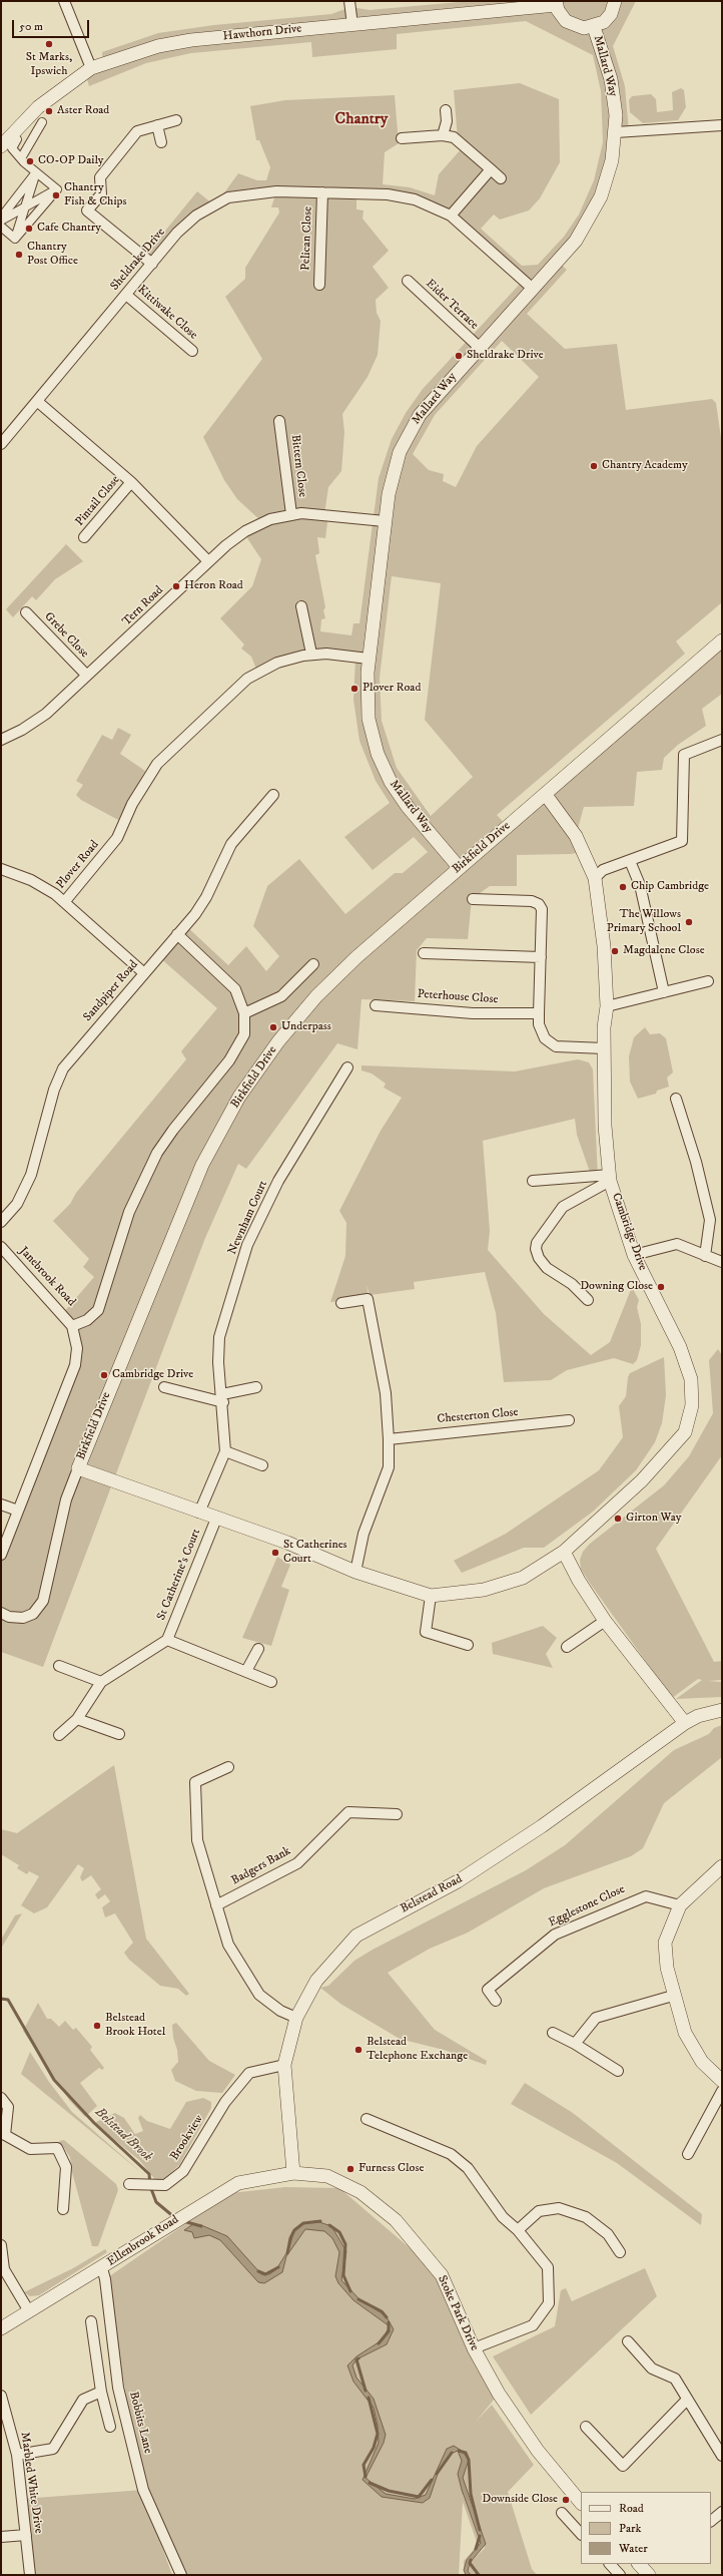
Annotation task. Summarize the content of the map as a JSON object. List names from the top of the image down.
{
  "streets": {
    "street": [
      "Hawthorn Drive",
      "Mallard Way",
      "Pelican Close",
      "Sheldrake Drive",
      "Eider Terrace",
      "Kittiwake Close",
      "Bittern Close",
      "Pintail Close",
      "Tern Road",
      "Grebe Close",
      "Birkfield Drive",
      "Plover Road",
      "Sandpiper Road",
      "Peterhouse Close",
      "Newnham Court",
      "Cambridge Drive",
      "Janebrook Road",
      "Chesterton Close",
      "St Catherine's Court",
      "Badgers Bank",
      "Belstead Road",
      "Egglestone Close",
      "Brookview",
      "Ellenbrook Road",
      "Stoke Park Drive",
      "Bobbits Lane",
      "Marbled White Drive"
    ]
  },
  "crossings": [
    ["Mallard Way", "Sheldrake Drive"],
    ["Mallard Way", "Eider Terrace"],
    ["Mallard Way", "Tern Road"],
    ["Mallard Way", "Birkfield Drive"],
    ["Mallard Way", "Plover Road"],
    ["Pelican Close", "Sheldrake Drive"],
    ["Sheldrake Drive", "Kittiwake Close"],
    ["Bittern Close", "Tern Road"],
    ["Tern Road", "Grebe Close"],
    ["Birkfield Drive", "Cambridge Drive"],
    ["Newnham Court", "Cambridge Drive"],
    ["Cambridge Drive", "St Catherine's Court"],
    ["Belstead Road", "Brookview"],
    ["Belstead Road", "Ellenbrook Road"],
    ["Belstead Road", "Stoke Park Drive"],
    ["Ellenbrook Road", "Stoke Park Drive"],
    ["Ellenbrook Road", "Bobbits Lane"]
  ],
  "districts": ["Chantry"],
  "water": ["Belstead Brook"],
  "places": [
    "St Marks, Ipswich",
    "Aster Road",
    "CO-OP Daily",
    "Chantry Fish & Chips",
    "Cafe Chantry",
    "Chantry Post Office",
    "Sheldrake Drive",
    "Chantry Academy",
    "Heron Road",
    "Plover Road",
    "Chip Cambridge",
    "The Willows Primary School",
    "Magdalene Close",
    "Underpass",
    "Downing Close",
    "Cambridge Drive",
    "Girton Way",
    "St Catherines Court",
    "Belstead Brook Hotel",
    "Belstead Telephone Exchange",
    "Furness Close",
    "Downside Close"
  ],
  "legend": ["Road", "Park", "Water"],
  "scale_bar": "50 m"
}
